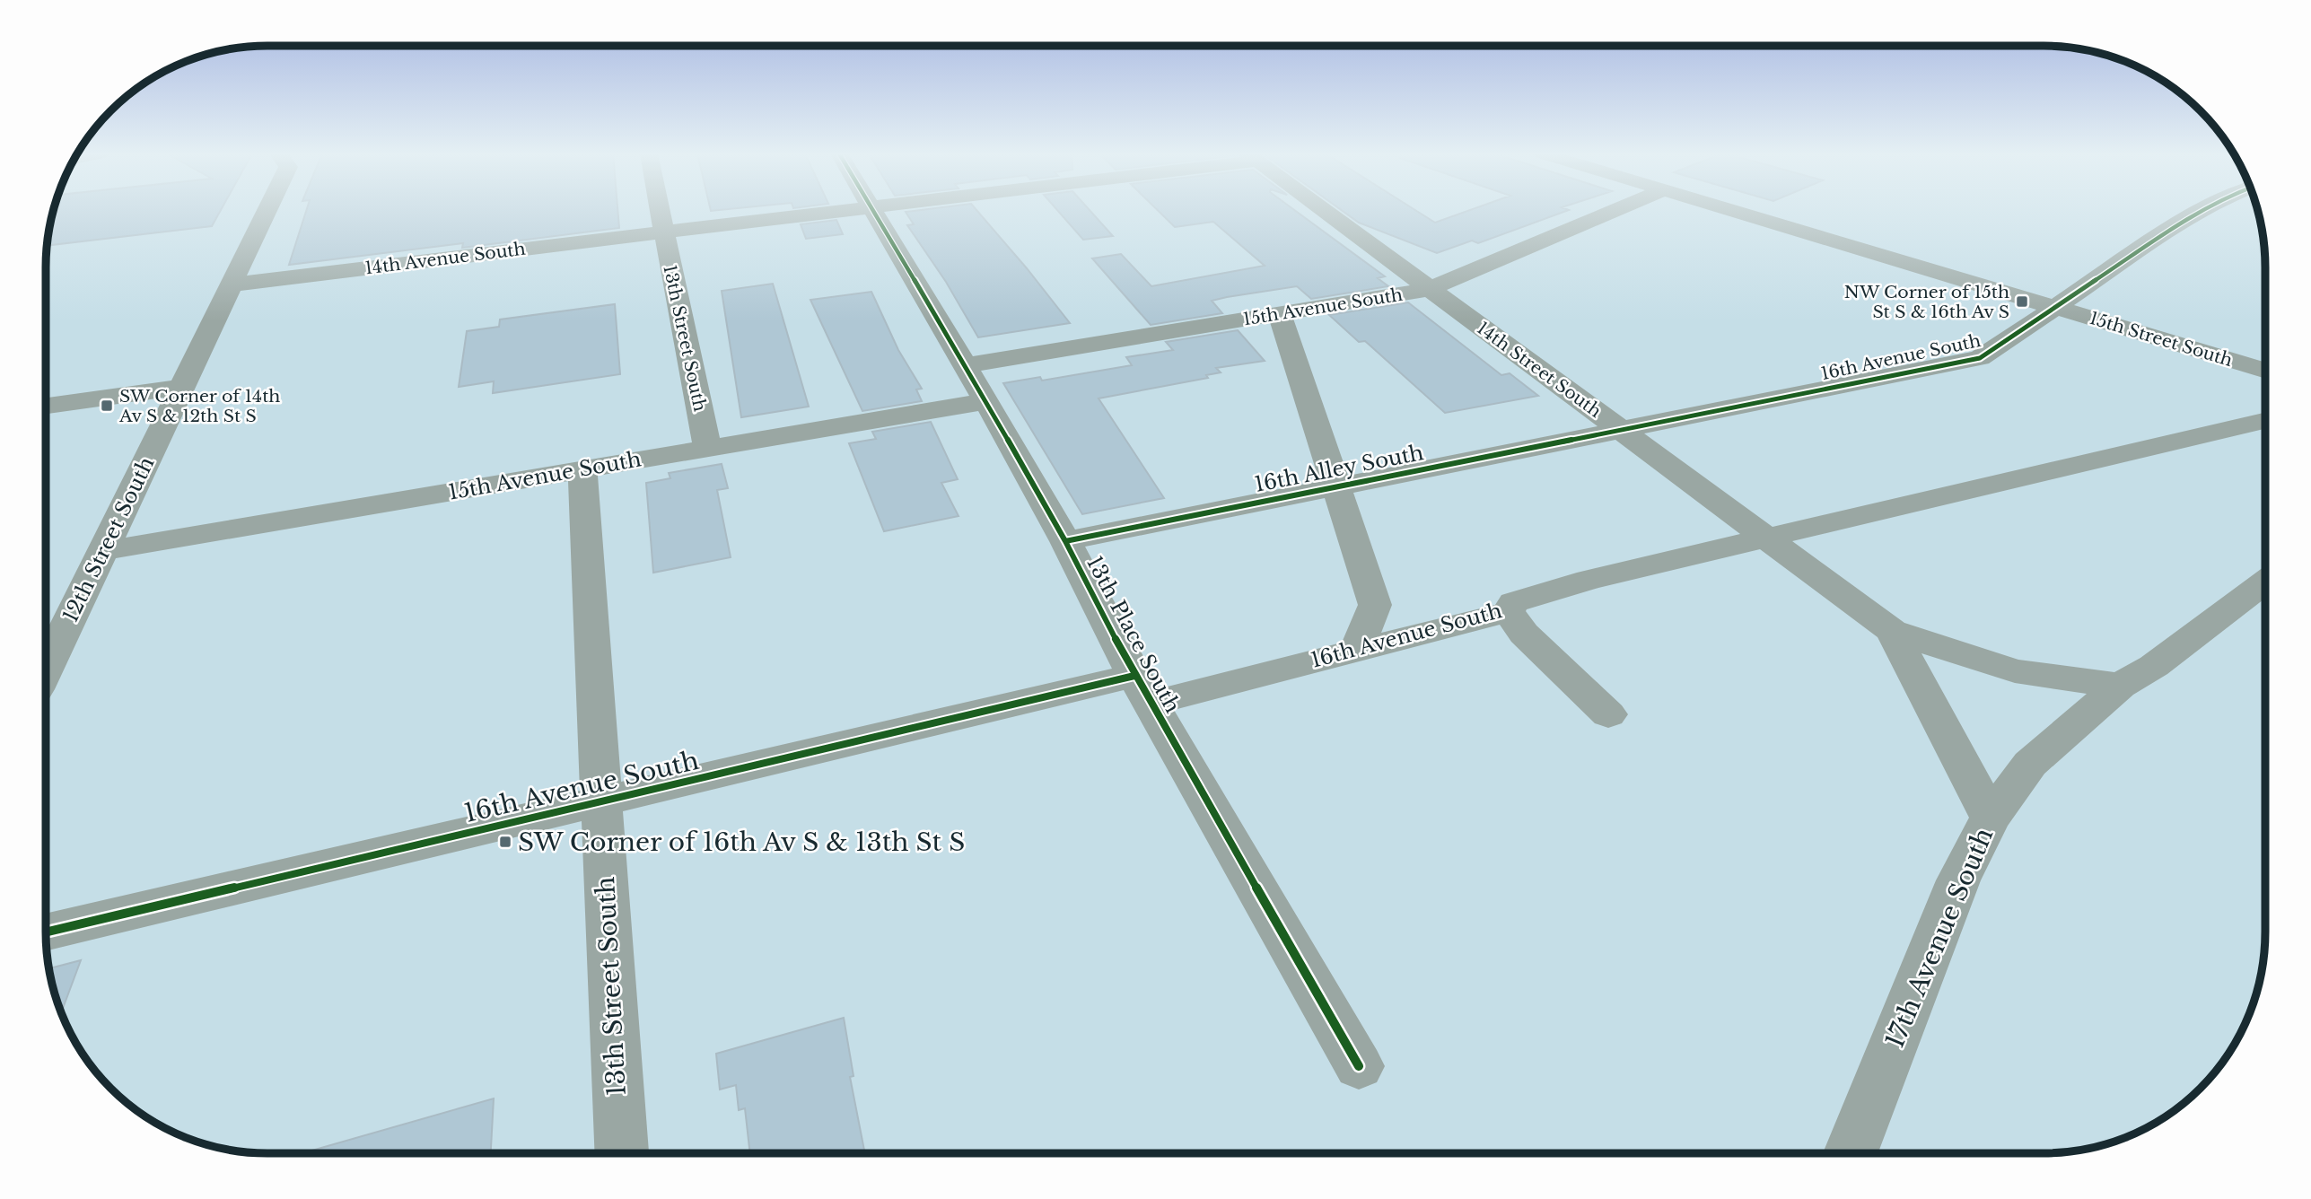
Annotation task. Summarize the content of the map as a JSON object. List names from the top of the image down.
{
  "streets": {
    "street": [
      "14th Avenue South",
      "15th Avenue South",
      "13th Street South",
      "15th Street South",
      "16th Avenue South",
      "14th Street South",
      "16th Alley South",
      "12th Street South",
      "13th Place South",
      "17th Avenue South"
    ]
  },
  "crossings": [
    ["14th Avenue South", "13th Street South"],
    ["14th Avenue South", "12th Street South"],
    ["15th Avenue South", "13th Street South"],
    ["15th Avenue South", "14th Street South"],
    ["15th Avenue South", "12th Street South"],
    ["15th Avenue South", "13th Place South"],
    ["13th Street South", "16th Avenue South"],
    ["15th Street South", "16th Avenue South"],
    ["16th Avenue South", "14th Street South"],
    ["16th Avenue South", "16th Alley South"],
    ["16th Avenue South", "13th Place South"],
    ["14th Street South", "16th Alley South"],
    ["14th Street South", "17th Avenue South"],
    ["16th Alley South", "13th Place South"]
  ],
  "places": {
    "transit": ["NW Corner of 15th St S & 16th Av S", "SW Corner of 14th Av S & 12th St S", "SW Corner of 16th Av S & 13th St S"]
  }
}
